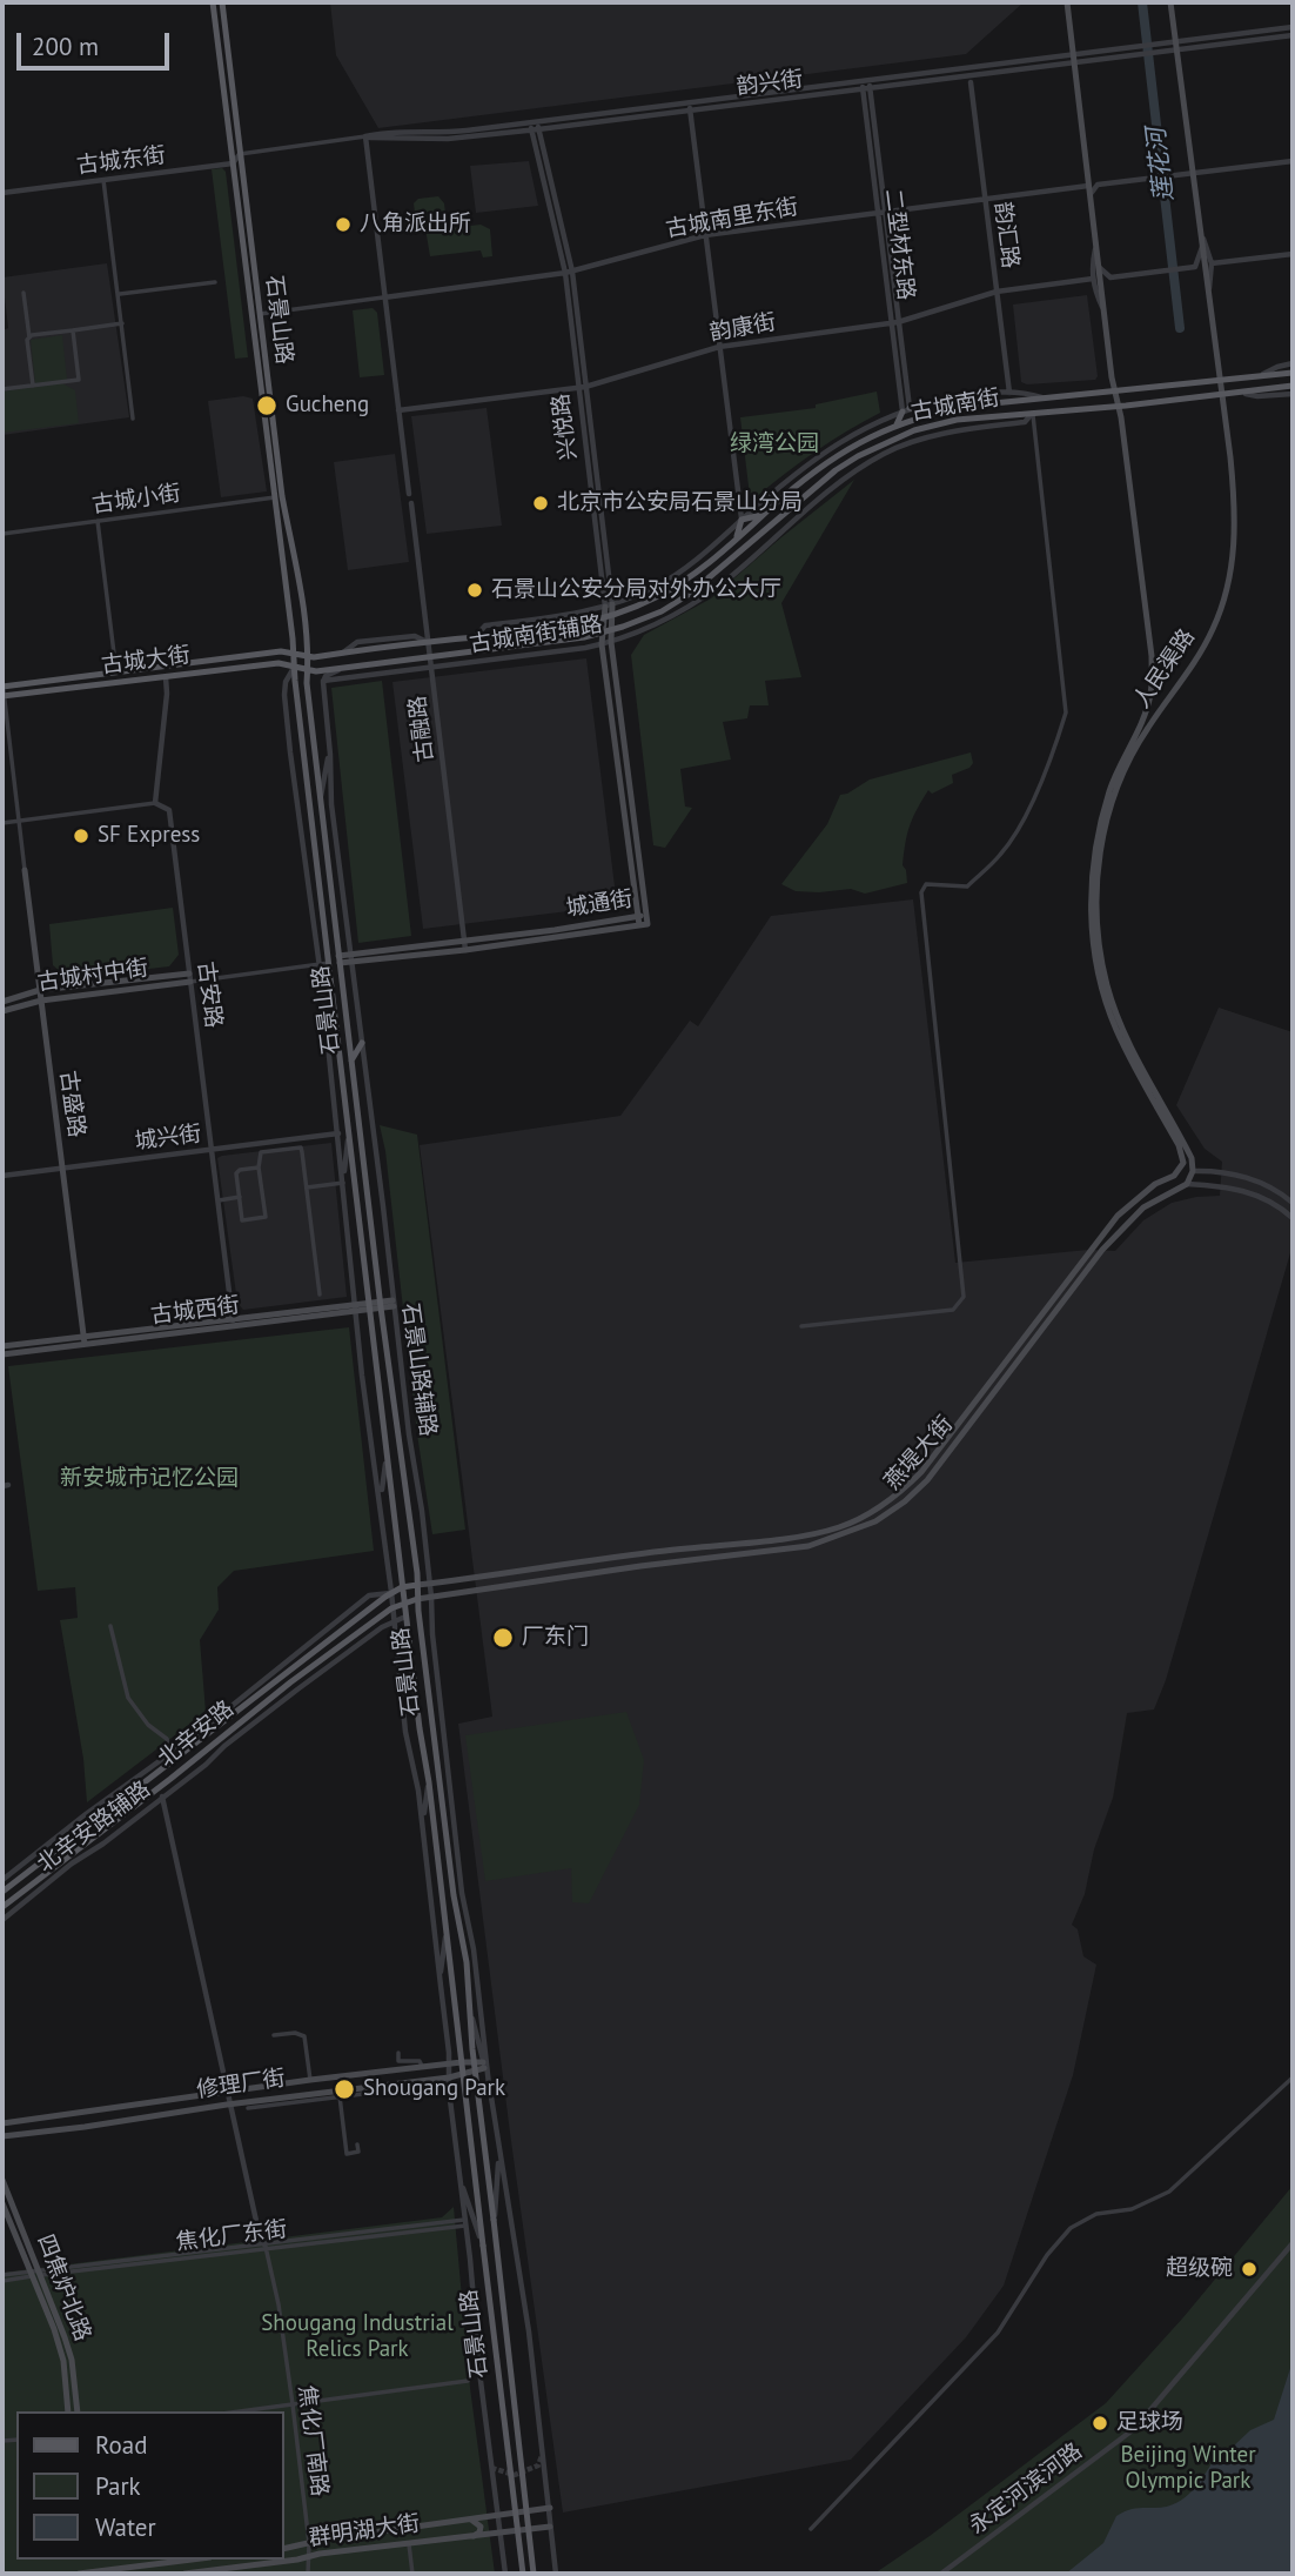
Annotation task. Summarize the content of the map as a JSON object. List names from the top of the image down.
{
  "streets": {
    "main road": [
      "石景山路",
      "古城南街",
      "兴悦路",
      "古城大街",
      "人民渠路",
      "城通街",
      "古城村中街",
      "古盛路",
      "古城西街",
      "燕堤大街",
      "北辛安路",
      "修理厂街",
      "四焦炉北路",
      "群明湖大街"
    ],
    "street": [
      "韵兴街",
      "古城东街",
      "古城南里东街",
      "韵汇路",
      "二型材东路",
      "韵康街",
      "古城小街",
      "古城南街辅路",
      "古融路",
      "古安路",
      "城兴街",
      "石景山路辅路",
      "北辛安路辅路",
      "焦化厂东街",
      "焦化厂南路",
      "永定河滨河路"
    ]
  },
  "crossings": [
    ["韵兴街", "二型材东路"],
    ["韵兴街", "石景山路"],
    ["韵兴街", "兴悦路"],
    ["韵兴街", "人民渠路"],
    ["古城东街", "石景山路"],
    ["古城南里东街", "韵汇路"],
    ["古城南里东街", "二型材东路"],
    ["古城南里东街", "兴悦路"],
    ["古城南里东街", "人民渠路"],
    ["韵汇路", "韵康街"],
    ["韵汇路", "古城南街辅路"],
    ["二型材东路", "韵康街"],
    ["二型材东路", "古城南街辅路"],
    ["石景山路", "古城南街"],
    ["石景山路", "古城小街"],
    ["石景山路", "古城大街"],
    ["石景山路", "城通街"],
    ["石景山路", "古城西街"],
    ["石景山路", "石景山路辅路"],
    ["石景山路", "燕堤大街"],
    ["石景山路", "北辛安路"],
    ["石景山路", "北辛安路辅路"],
    ["石景山路", "修理厂街"],
    ["石景山路", "群明湖大街"],
    ["韵康街", "兴悦路"],
    ["古城南街", "兴悦路"],
    ["古城南街", "古城南街辅路"],
    ["古城南街", "古城大街"],
    ["古城南街", "人民渠路"],
    ["古城南街", "古融路"],
    ["兴悦路", "古城南街辅路"],
    ["兴悦路", "城通街"],
    ["古城南街辅路", "古融路"],
    ["古城南街辅路", "石景山路辅路"],
    ["人民渠路", "燕堤大街"],
    ["古融路", "城通街"],
    ["城通街", "石景山路辅路"],
    ["古城村中街", "古安路"],
    ["古城村中街", "古盛路"],
    ["古安路", "城兴街"],
    ["古安路", "古城西街"],
    ["古盛路", "城兴街"],
    ["古盛路", "古城西街"],
    ["古城西街", "石景山路辅路"],
    ["石景山路辅路", "燕堤大街"],
    ["燕堤大街", "北辛安路"],
    ["北辛安路", "北辛安路辅路"],
    ["焦化厂东街", "四焦炉北路"],
    ["焦化厂东街", "焦化厂南路"],
    ["焦化厂南路", "群明湖大街"]
  ],
  "water": ["莲花河"],
  "parks": [
    "绿湾公园",
    "新安城市记忆公园",
    "Shougang Industrial Relics Park",
    "Beijing Winter Olympic Park"
  ],
  "places": [
    "八角派出所",
    "Gucheng",
    "北京市公安局石景山分局",
    "石景山公安分局对外办公大厅",
    "SF Express",
    "厂东门",
    "Shougang Park",
    "超级碗",
    "足球场"
  ],
  "legend": ["Road", "Park", "Water"],
  "scale_bar": "200 m"
}
